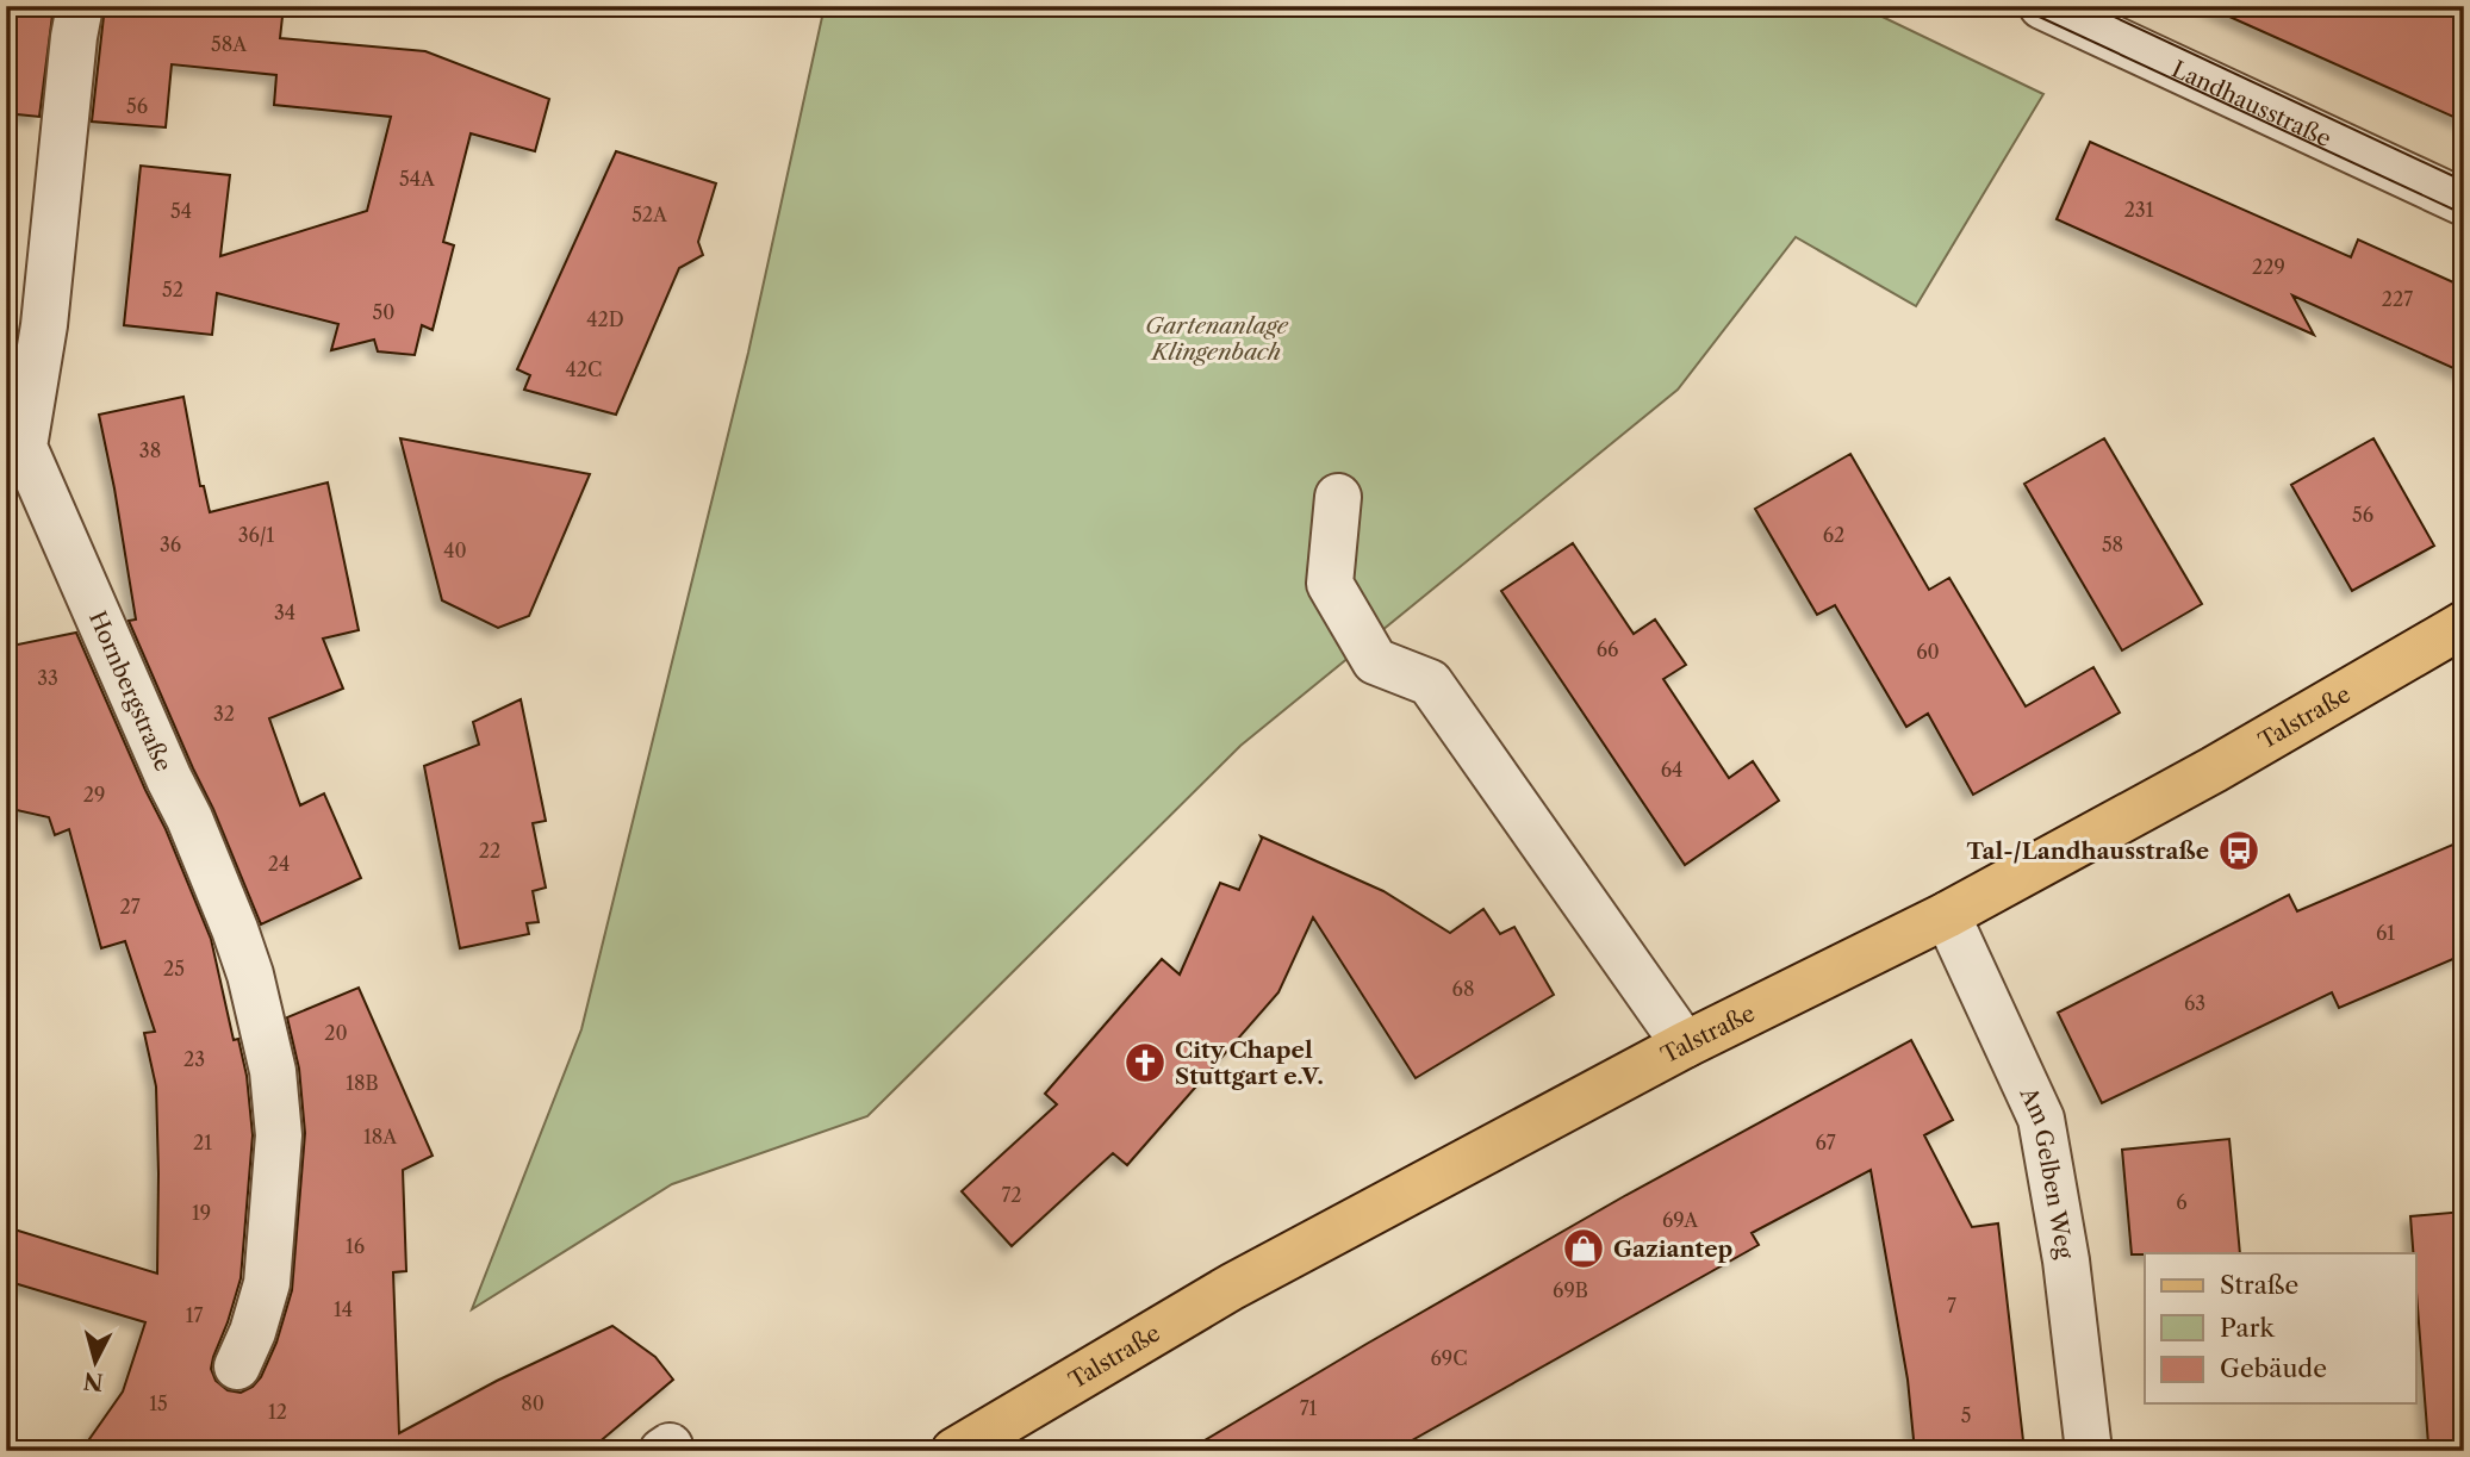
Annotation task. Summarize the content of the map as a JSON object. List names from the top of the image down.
{
  "streets": {
    "main road": ["Talstraße"],
    "street": ["Landhausstraße", "Hornbergstraße", "Am Gelben Weg"]
  },
  "crossings": [
    ["Talstraße", "Am Gelben Weg"]
  ],
  "parks": ["Gartenanlage Klingenbach"],
  "places": {
    "bus stop": ["Tal-/Landhausstraße"],
    "church": ["City Chapel Stuttgart e.V."],
    "shop": ["Gaziantep"]
  },
  "house_numbers": [
    "58A",
    "56",
    "54A",
    "231",
    "54",
    "52A",
    "229",
    "52",
    "227",
    "50",
    "42D",
    "42C",
    "38",
    "56",
    "36/1",
    "62",
    "36",
    "58",
    "40",
    "34",
    "66",
    "60",
    "33",
    "32",
    "64",
    "29",
    "22",
    "24",
    "27",
    "61",
    "25",
    "68",
    "63",
    "20",
    "23",
    "18B",
    "18A",
    "21",
    "67",
    "72",
    "6",
    "19",
    "69A",
    "16",
    "69B",
    "7",
    "14",
    "17",
    "69C",
    "15",
    "80",
    "71",
    "12",
    "5"
  ],
  "legend": ["Straße", "Park", "Gebäude"],
  "north": "bottom"
}
